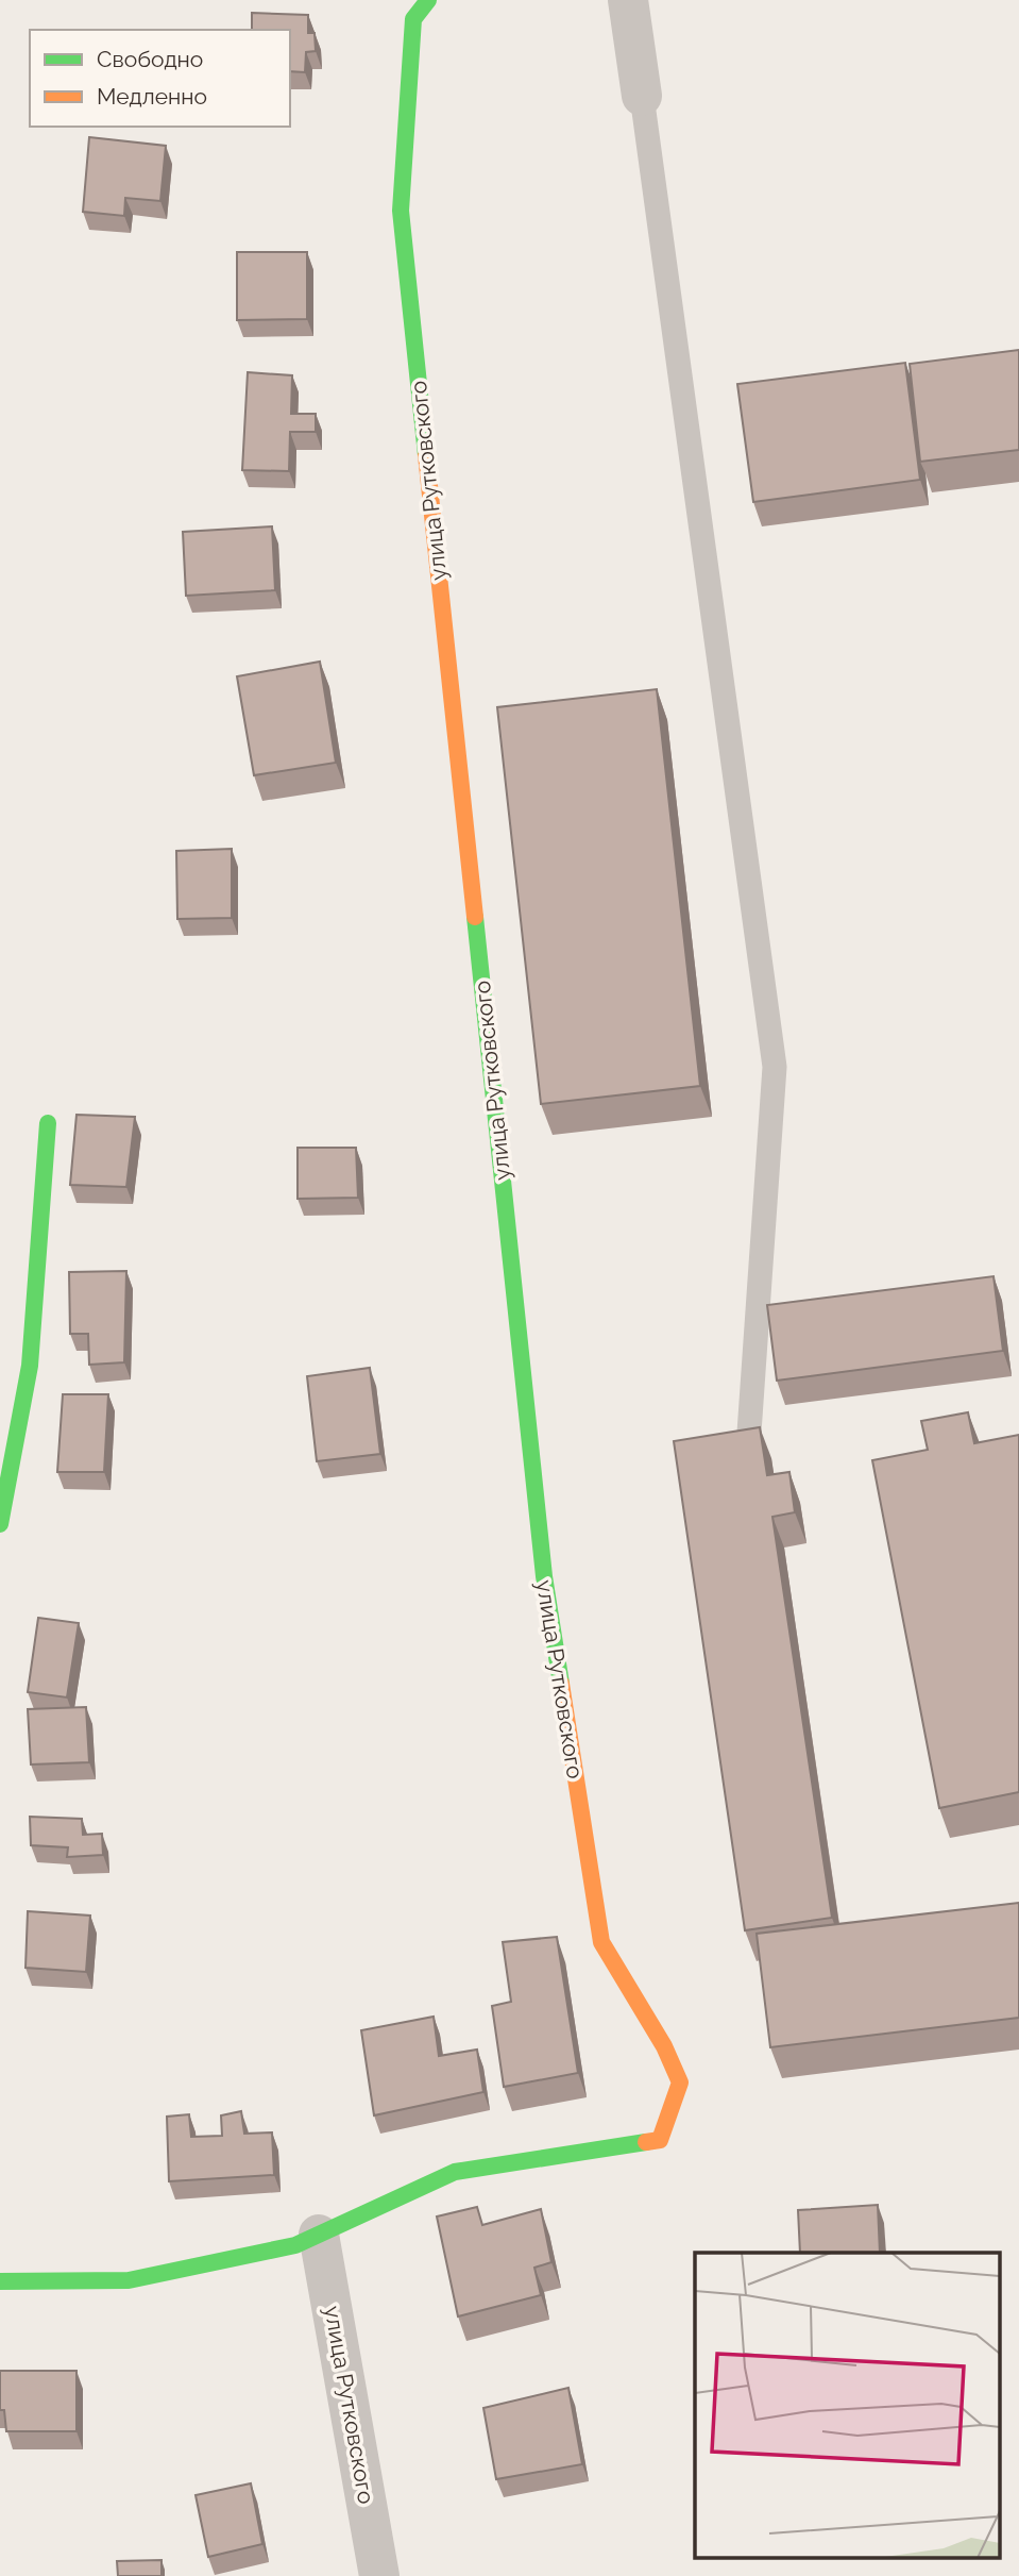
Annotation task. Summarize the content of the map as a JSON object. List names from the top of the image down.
{
  "streets": {
    "street": ["улица Рутковского"]
  },
  "legend": ["Свободно", "Медленно"]
}
